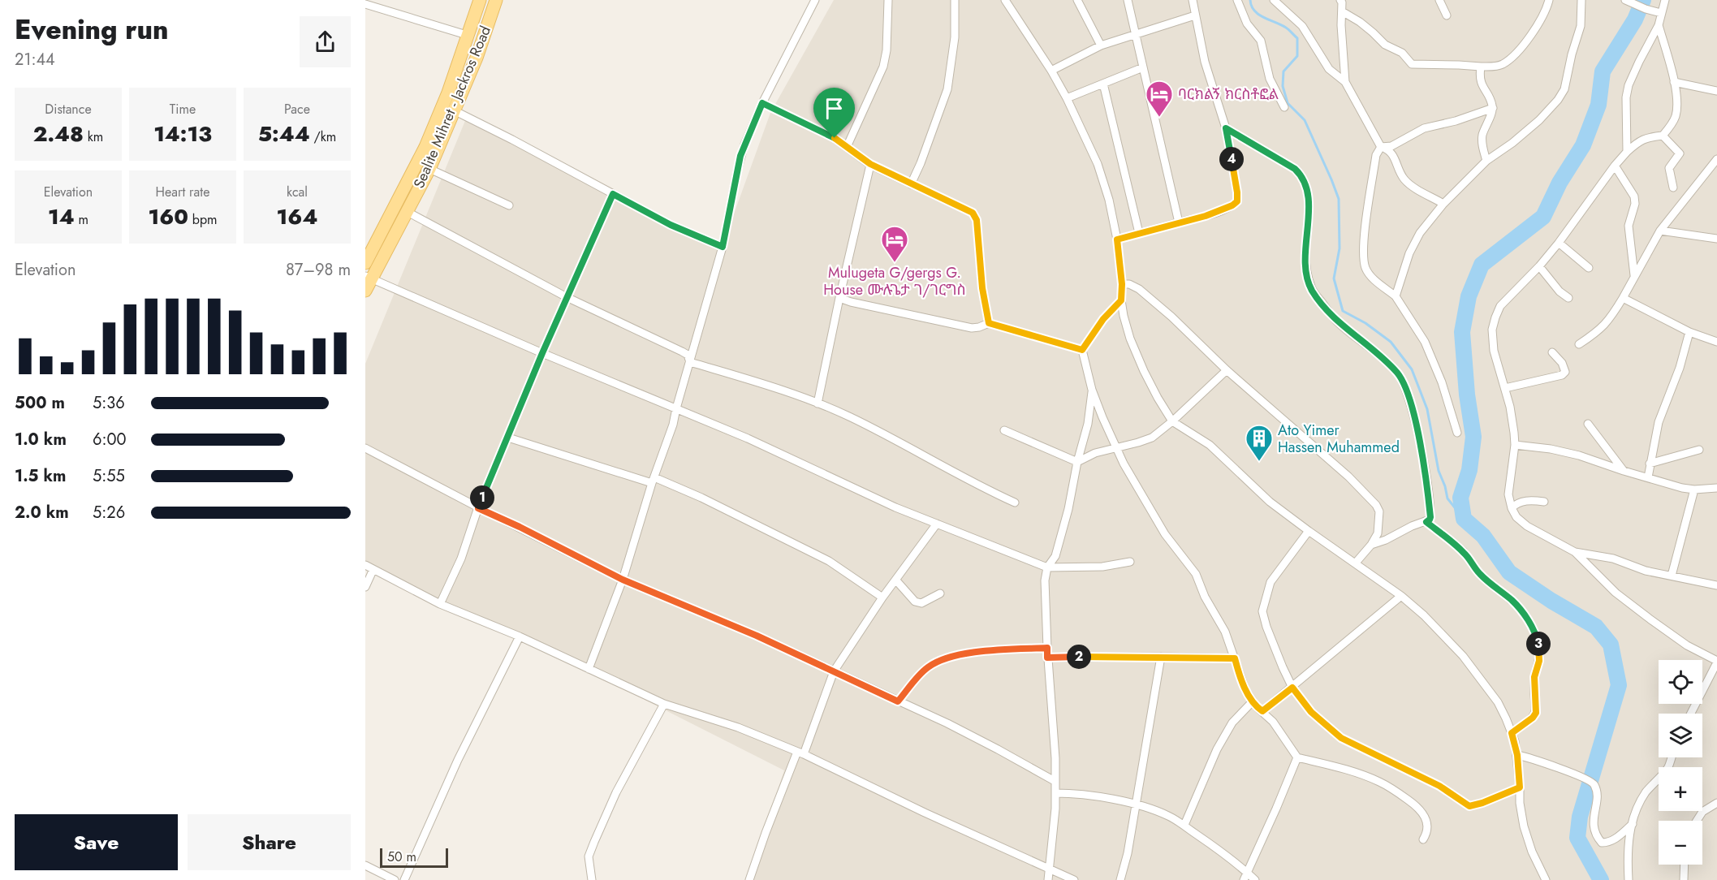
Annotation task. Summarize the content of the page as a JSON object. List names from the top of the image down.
{
  "streets": {
    "main road": ["Sealite Mihret - Jackros Road"]
  },
  "places": {
    "hotel": ["ባርክልኝ ክርስቶፎል", "Mulugeta G/gergs G. House ሙሉጌታ ገ/ገርግስ"],
    "building": ["Ato Yimer Hassen Muhammed"]
  },
  "scale_bar": "50 m",
  "page": {
    "heading": ["Evening run", "21:44"],
    "stats": [
      ["Distance", "2.48 km"],
      ["Time", "14:13"],
      ["Pace", "5:44 /km"],
      ["Elevation", "14 m"],
      ["Heart rate", "160 bpm"],
      ["kcal", "164"]
    ],
    "pins": [
      "4",
      "1",
      "3",
      "2"
    ],
    "chart": ["Elevation", "87–98 m"],
    "list": [
      {
        "name": "500 m",
        "note": "5:36"
      },
      {
        "name": "1.0 km",
        "note": "6:00"
      },
      {
        "name": "1.5 km",
        "note": "5:55"
      },
      {
        "name": "2.0 km",
        "note": "5:26"
      }
    ],
    "map_buttons": ["+", "−"],
    "buttons": ["Save", "Share"],
    "scale": "50 m"
  }
}
